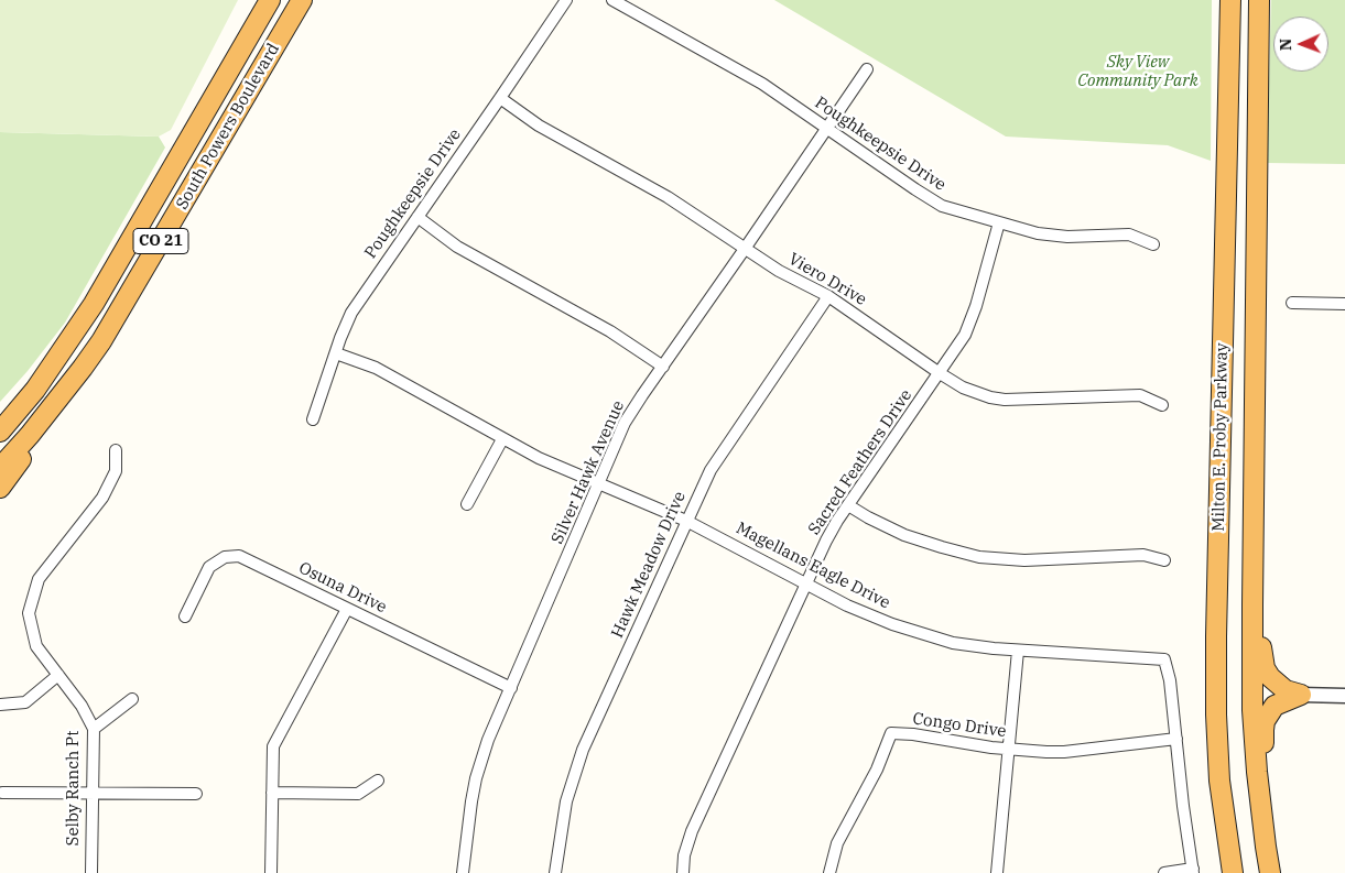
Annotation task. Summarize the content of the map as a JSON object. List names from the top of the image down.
{
  "streets": {
    "highway": ["South Powers Boulevard", "CO 21", "Milton E. Proby Parkway"],
    "street": [
      "Poughkeepsie Drive",
      "Viero Drive",
      "Sacred Feathers Drive",
      "Silver Hawk Avenue",
      "Hawk Meadow Drive",
      "Magellans Eagle Drive",
      "Osuna Drive",
      "Congo Drive",
      "Selby Ranch Pt"
    ]
  },
  "crossings": [
    ["Poughkeepsie Drive", "Viero Drive"],
    ["Poughkeepsie Drive", "Sacred Feathers Drive"],
    ["Poughkeepsie Drive", "Silver Hawk Avenue"],
    ["Poughkeepsie Drive", "Magellans Eagle Drive"],
    ["Viero Drive", "Sacred Feathers Drive"],
    ["Viero Drive", "Silver Hawk Avenue"],
    ["Viero Drive", "Hawk Meadow Drive"],
    ["Sacred Feathers Drive", "Magellans Eagle Drive"],
    ["Silver Hawk Avenue", "Magellans Eagle Drive"],
    ["Silver Hawk Avenue", "Osuna Drive"],
    ["Hawk Meadow Drive", "Magellans Eagle Drive"],
    ["Magellans Eagle Drive", "Congo Drive"]
  ],
  "parks": ["Sky View Community Park"],
  "north": "left"
}
